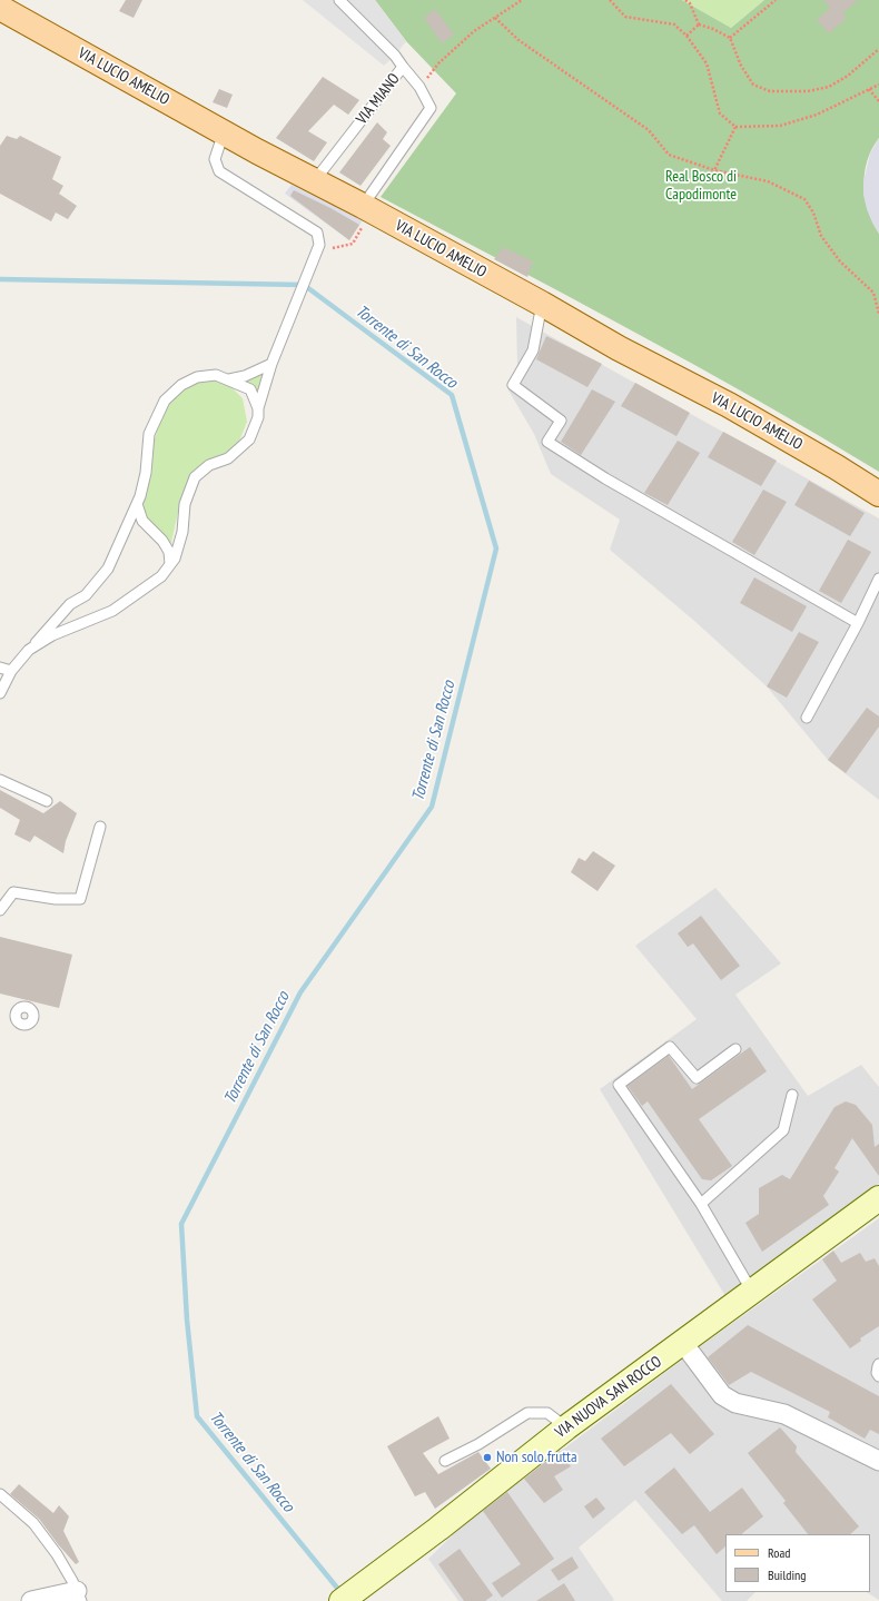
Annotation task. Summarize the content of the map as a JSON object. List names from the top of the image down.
{
  "streets": {
    "main road": ["VIA LUCIO AMELIO", "VIA NUOVA SAN ROCCO"],
    "lane": ["VIA MIANO"]
  },
  "crossings": [
    ["VIA LUCIO AMELIO", "VIA MIANO"]
  ],
  "water": ["Torrente di San Rocco"],
  "parks": ["Real Bosco di Capodimonte"],
  "places": ["Non solo frutta"],
  "legend": ["Road", "Building"]
}
